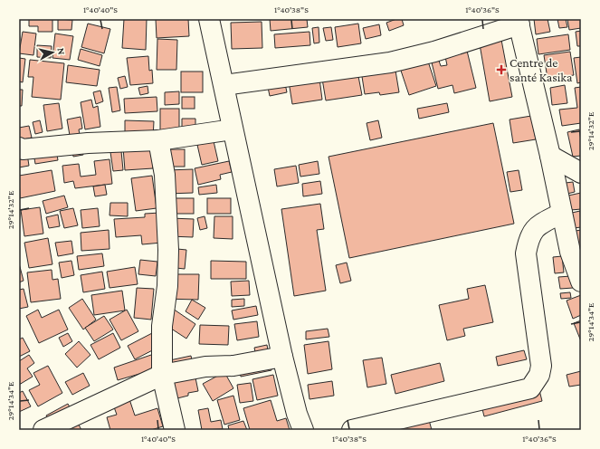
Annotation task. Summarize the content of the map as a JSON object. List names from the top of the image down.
{
  "places": {
    "health": ["Centre de santé Kasika"]
  },
  "north": "right",
  "coordinates": [
    "1°40'40\"S",
    "1°40'38\"S",
    "1°40'36\"S",
    "29°14'32\"E",
    "29°14'34\"E"
  ]
}
